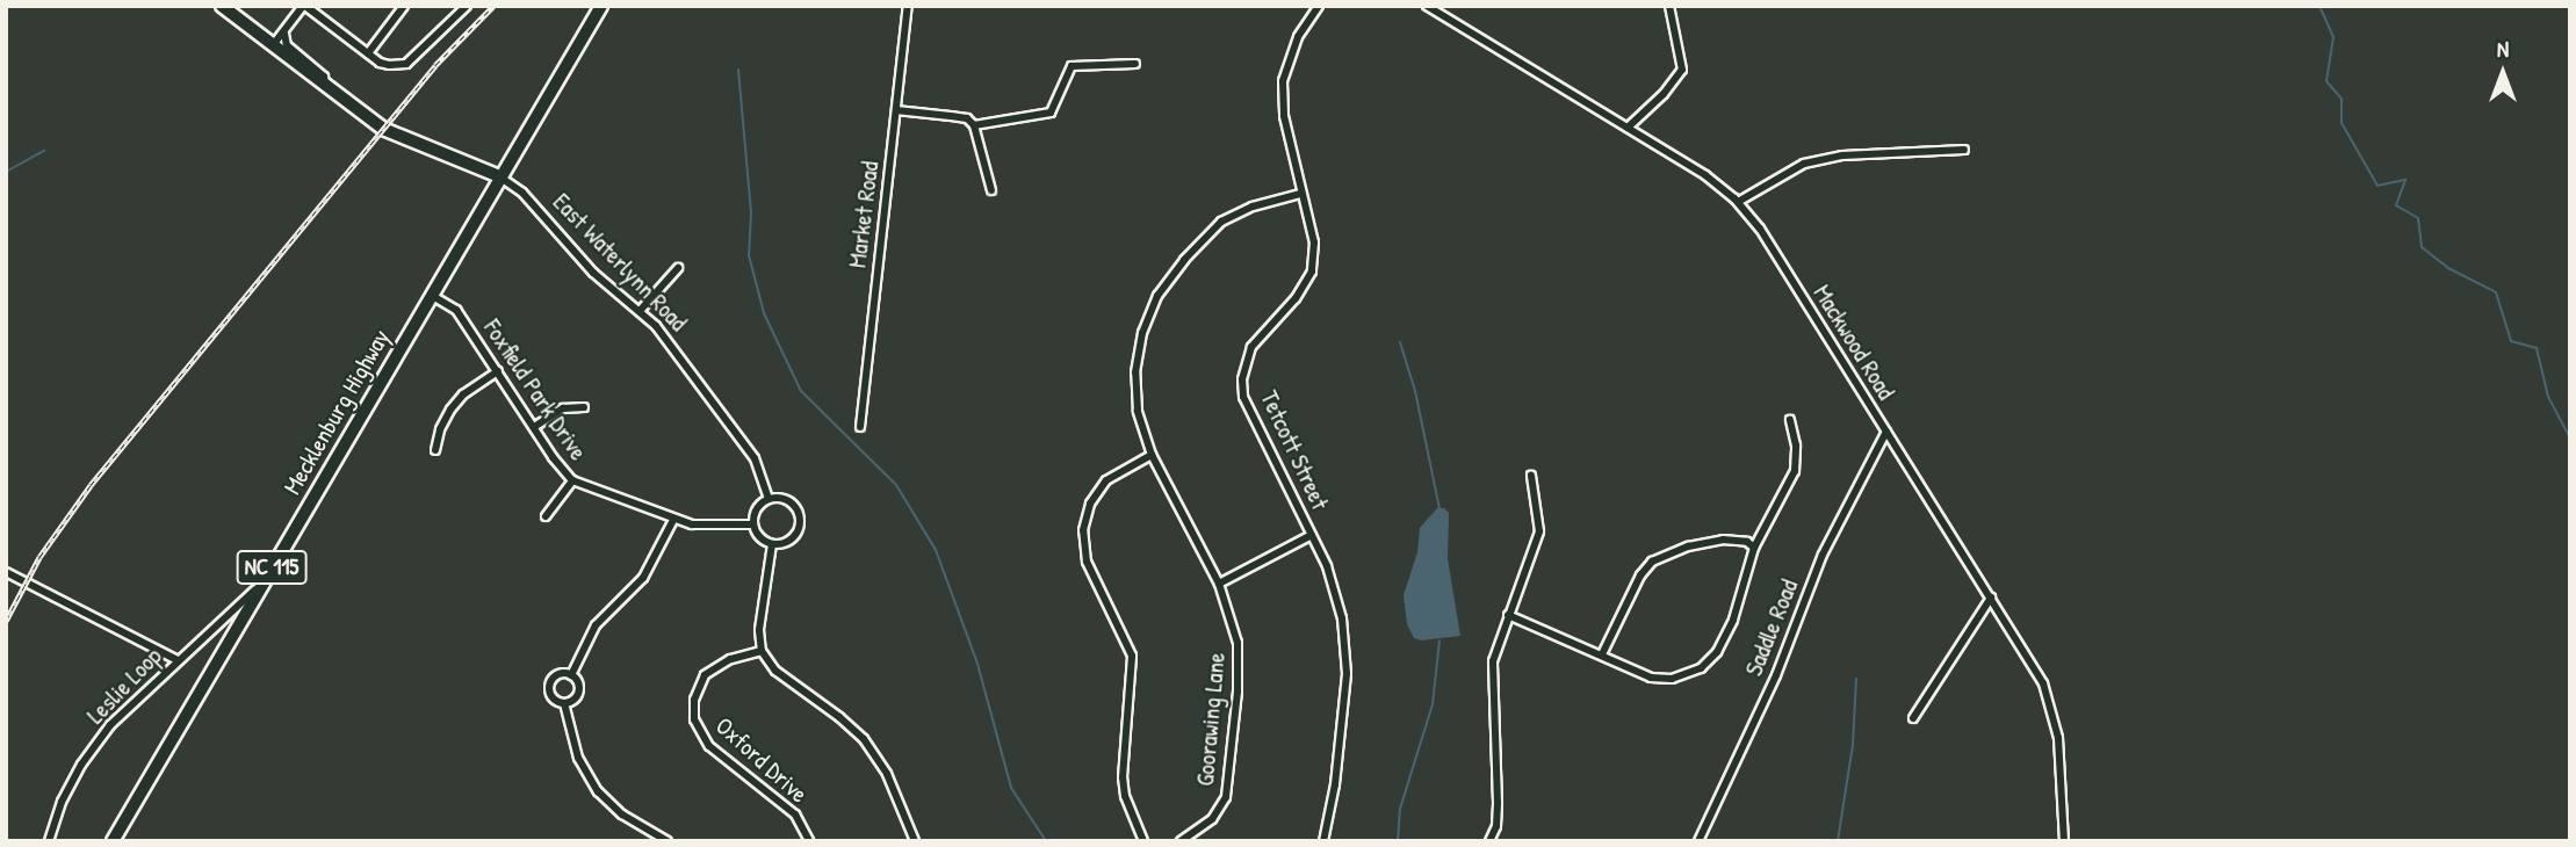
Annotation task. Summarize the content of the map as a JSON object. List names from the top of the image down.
{
  "streets": {
    "main road": ["Mecklenburg Highway", "NC 115"],
    "street": [
      "Market Road",
      "East Waterlynn Road",
      "Mackwood Road",
      "Foxfield Park Drive",
      "Tetcott Street",
      "Saddle Road",
      "Leslie Loop",
      "Goorawing Lane",
      "Oxford Drive"
    ]
  },
  "crossings": [
    ["East Waterlynn Road", "Foxfield Park Drive"],
    ["East Waterlynn Road", "Mecklenburg Highway"],
    ["Mackwood Road", "Saddle Road"],
    ["Foxfield Park Drive", "Mecklenburg Highway"],
    ["Mecklenburg Highway", "Leslie Loop"],
    ["Tetcott Street", "Goorawing Lane"]
  ],
  "north": "top"
}
